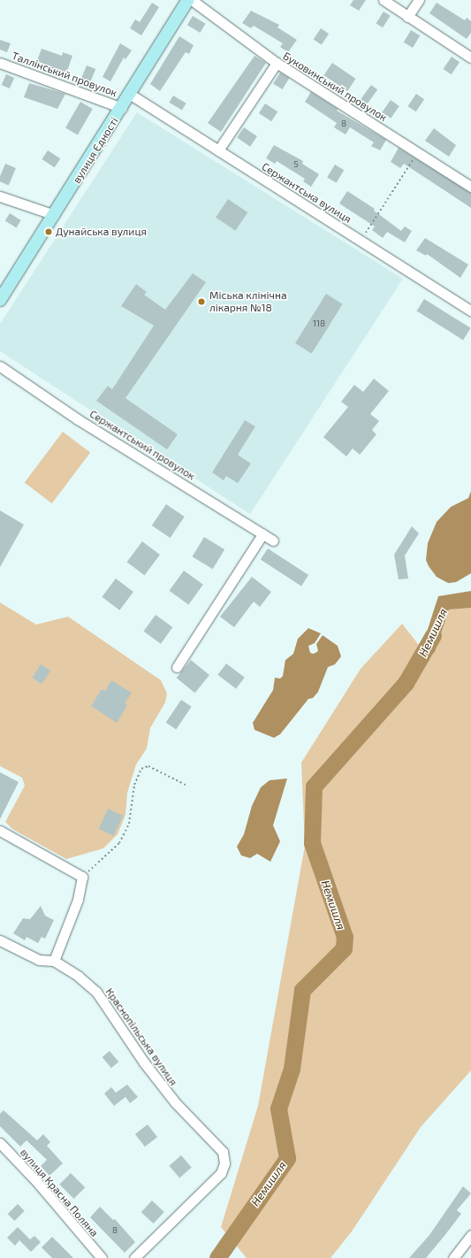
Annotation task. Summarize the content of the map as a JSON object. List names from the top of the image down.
{
  "streets": {
    "main road": ["вулиця Єдності"],
    "street": [
      "Таллінський провулок",
      "Буковинський провулок",
      "Сержантська вулиця",
      "Сержантський провулок",
      "Краснопільська вулиця",
      "вулиця Красна Поляна"
    ]
  },
  "crossings": [
    ["Таллінський провулок", "вулиця Єдності"],
    ["вулиця Єдності", "Сержантська вулиця"]
  ],
  "water": ["Немишля"],
  "places": ["Дунайська вулиця", "Міська клінічна лікарня №18"],
  "house_numbers": [
    "8",
    "5",
    "118",
    "8"
  ]
}
